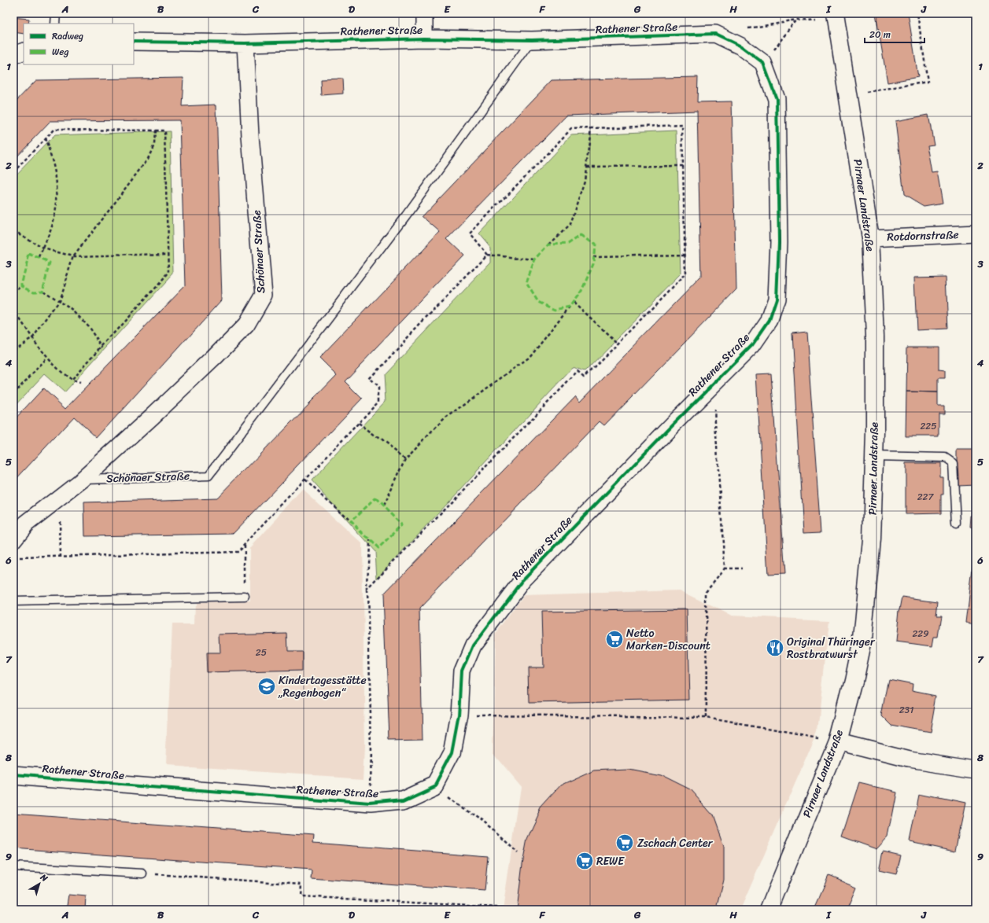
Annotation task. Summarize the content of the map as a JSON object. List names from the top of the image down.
{
  "streets": {
    "street": [
      "Rathener Straße",
      "Pirnaer Landstraße",
      "Rotdornstraße",
      "Schönaer Straße"
    ]
  },
  "crossings": [
    ["Rathener Straße", "Schönaer Straße"],
    ["Pirnaer Landstraße", "Rotdornstraße"]
  ],
  "places": {
    "supermarket": ["Netto Marken-Discount", "Zschach Center", "REWE"],
    "restaurant": ["Original Thüringer Rostbratwurst"],
    "school or university": ["Kindertagesstätte „Regenbogen“"]
  },
  "house_numbers": [
    "225",
    "227",
    "229",
    "25",
    "231"
  ],
  "legend": ["Radweg", "Weg"],
  "scale_bar": "20 m",
  "north": "top right",
  "grid": {
    "columns": [
      "A",
      "B",
      "C",
      "D",
      "E",
      "F",
      "G",
      "H",
      "I",
      "J"
    ],
    "rows": [
      "1",
      "2",
      "3",
      "4",
      "5",
      "6",
      "7",
      "8",
      "9"
    ]
  }
}
